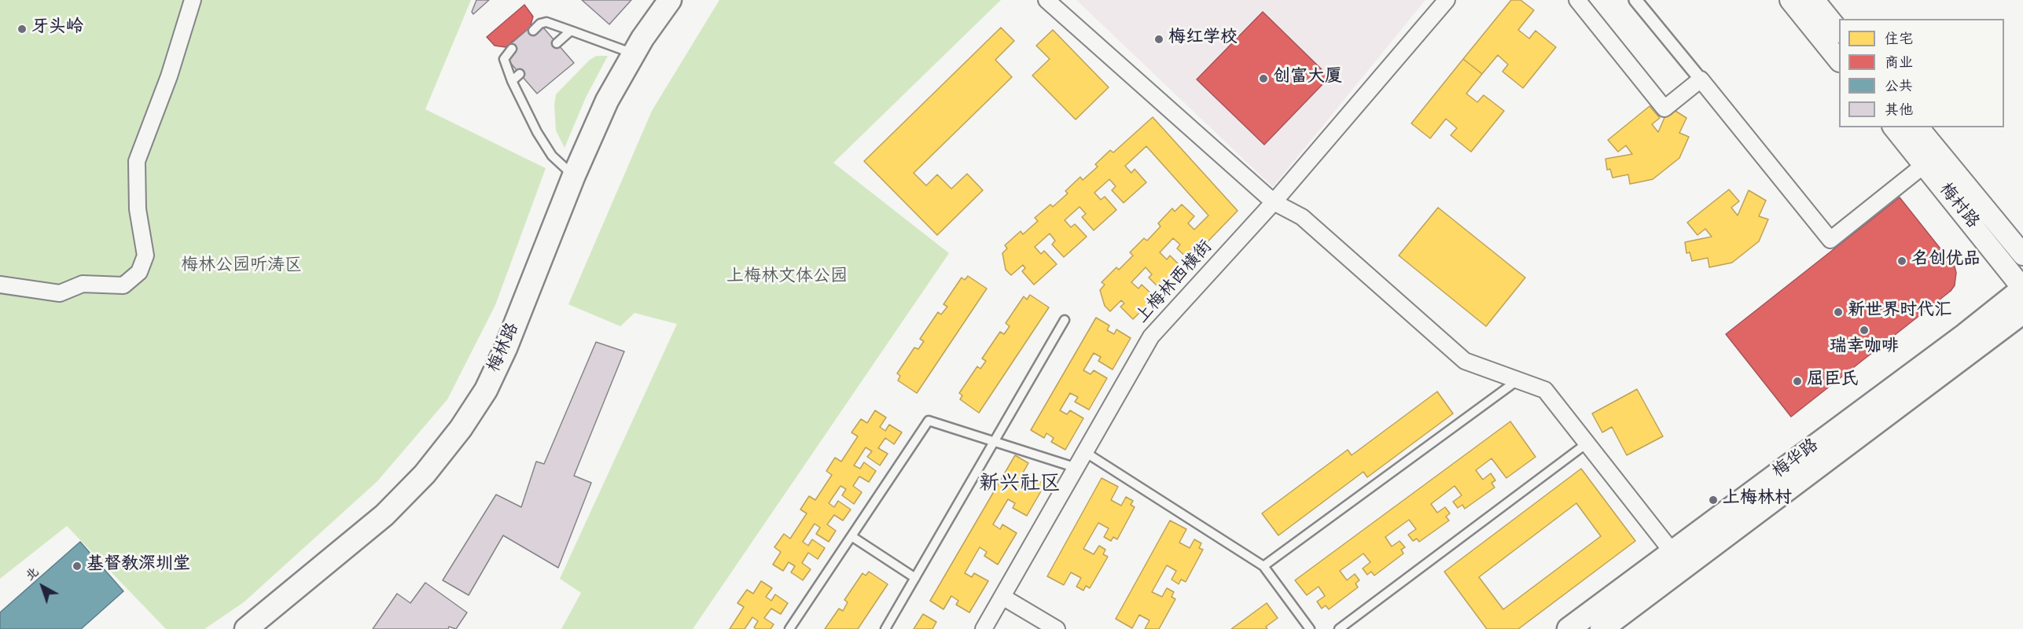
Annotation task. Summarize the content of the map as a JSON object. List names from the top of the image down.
{
  "streets": {
    "main road": ["梅林路", "梅华路"],
    "street": ["梅村路", "上梅林西横街"]
  },
  "crossings": [
    ["梅村路", "梅华路"]
  ],
  "districts": ["新兴社区"],
  "parks": ["梅林公园听涛区", "上梅林文体公园"],
  "places": [
    "牙头岭",
    "梅红学校",
    "创富大厦",
    "名创优品",
    "新世界时代汇",
    "瑞幸咖啡",
    "屈臣氏",
    "上梅林村",
    "基督教深圳堂"
  ],
  "legend": [
    "住宅",
    "商业",
    "公共",
    "其他"
  ],
  "north": "top left"
}
